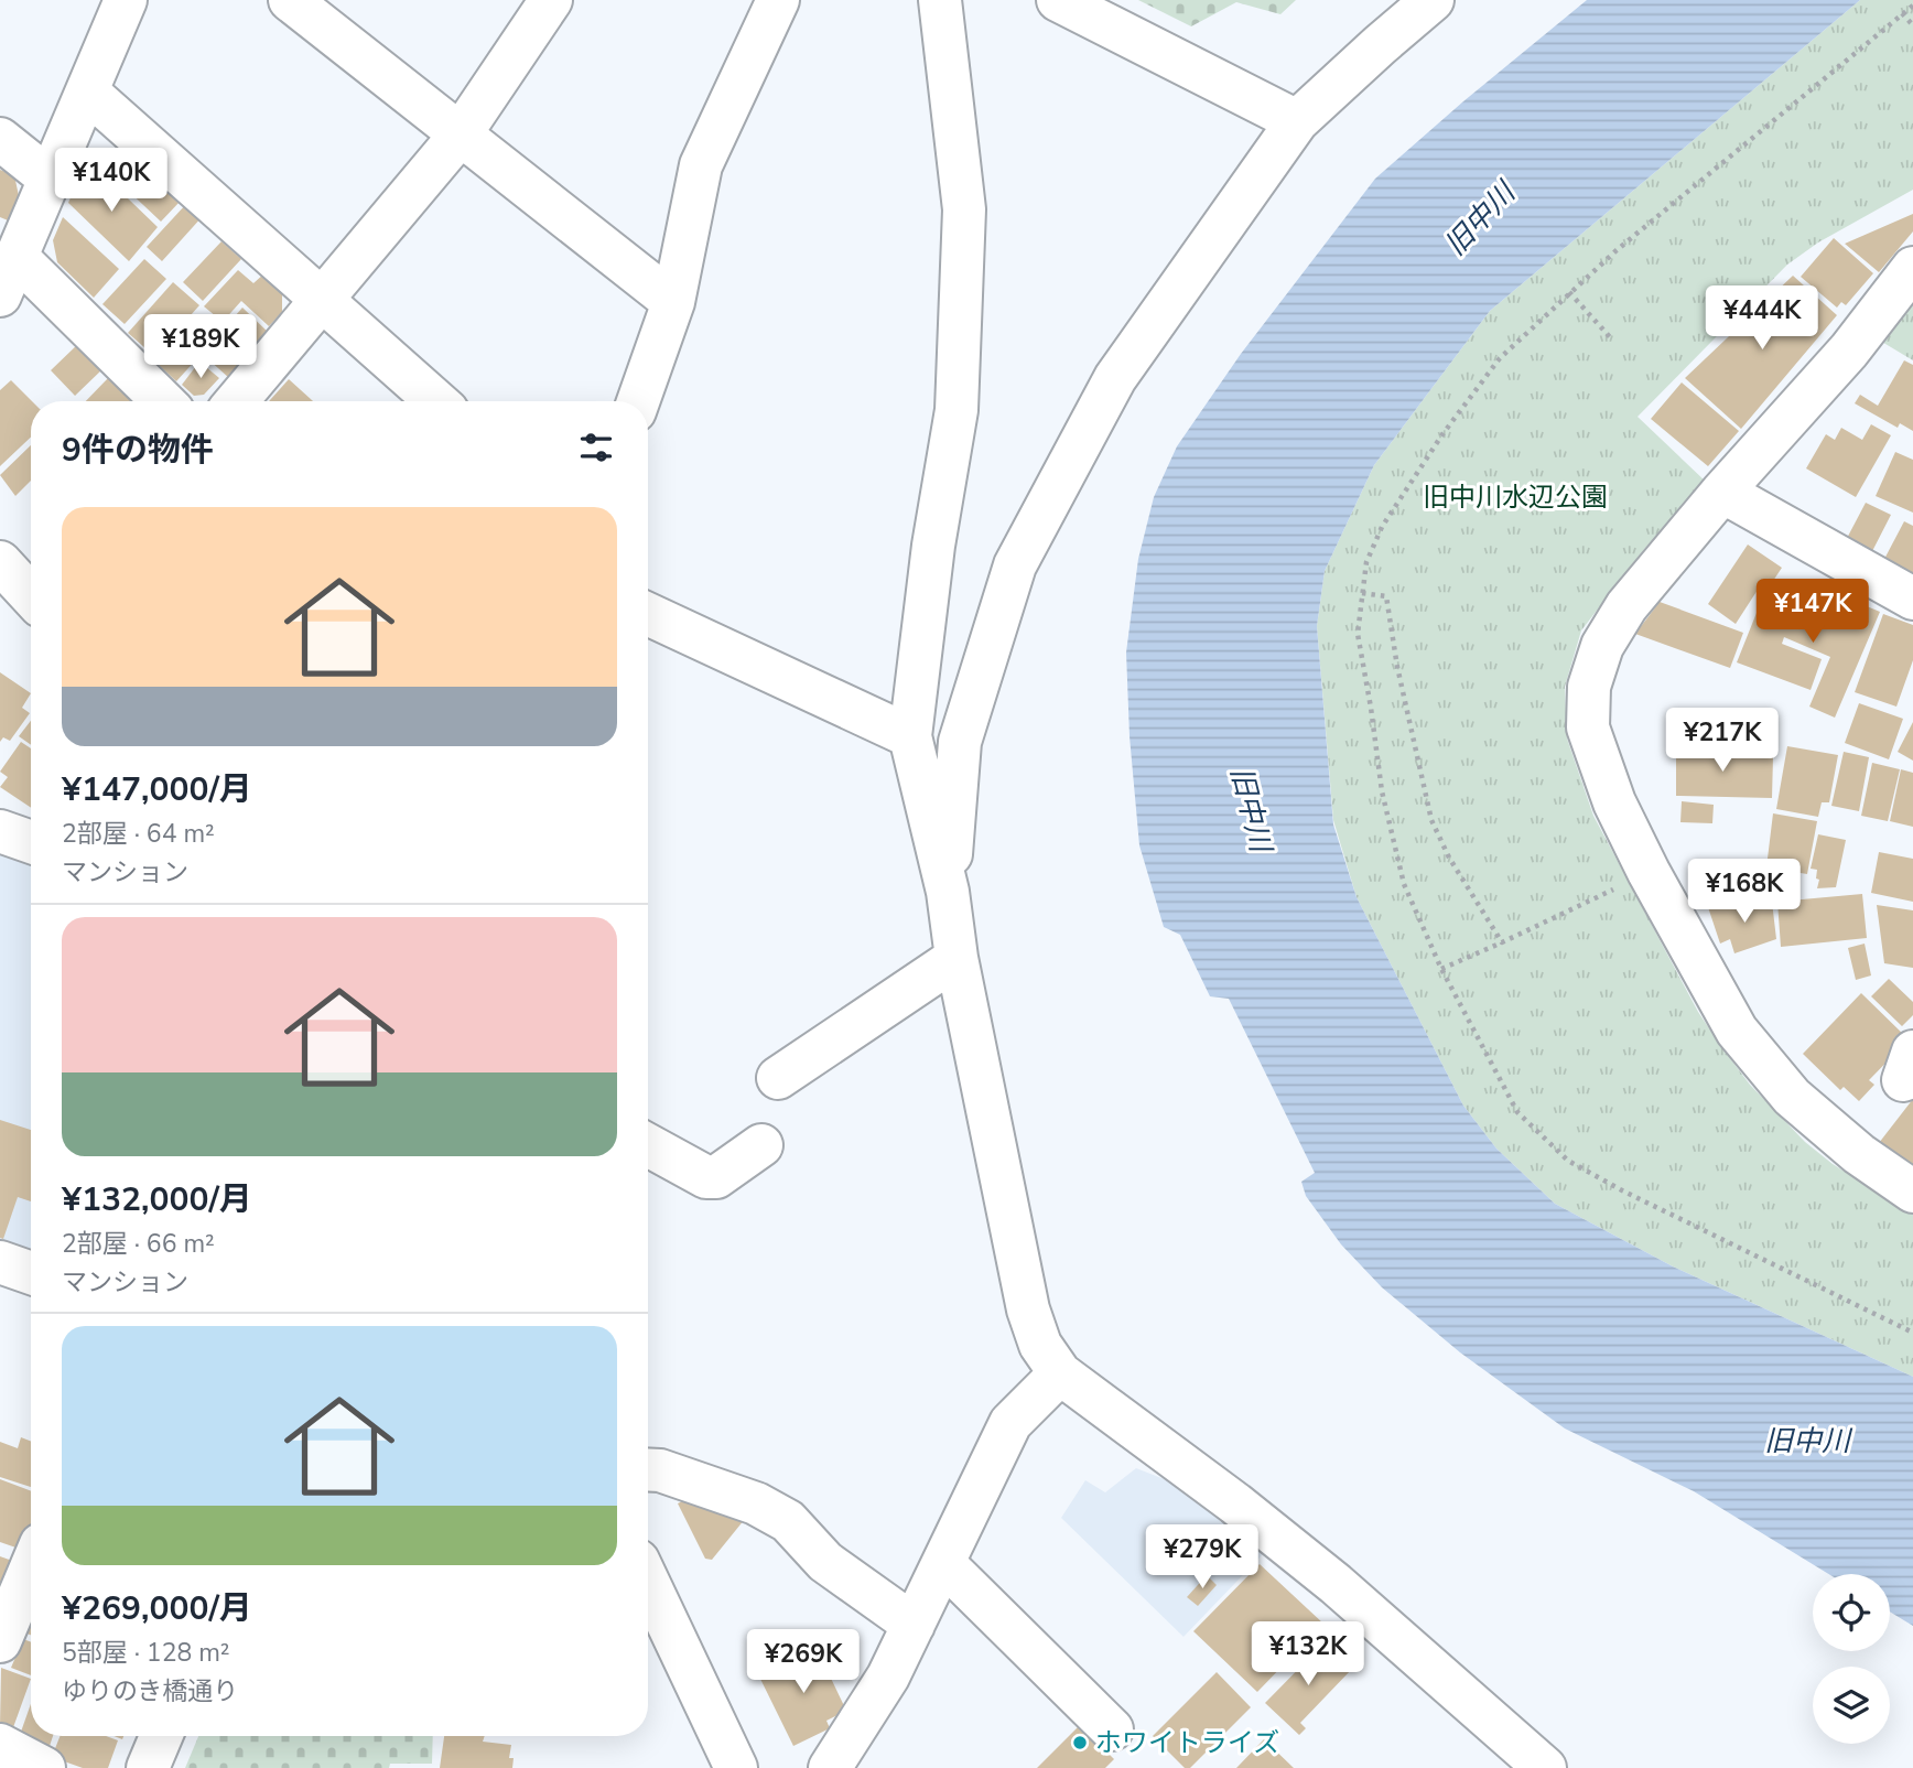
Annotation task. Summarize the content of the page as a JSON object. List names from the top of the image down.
{
  "water": ["旧中川"],
  "parks": ["旧中川水辺公園"],
  "places": ["ホワイトライズ"],
  "page": {
    "price": [
      "¥140K",
      "¥444K",
      "¥189K",
      "¥147K",
      "¥217K",
      "¥168K",
      "¥279K",
      "¥132K",
      "¥269K"
    ],
    "heading": "9件の物件",
    "list": [
      {
        "name": "¥147,000/月",
        "note": "2部屋 · 64 m² · マンション"
      },
      {
        "name": "¥132,000/月",
        "note": "2部屋 · 66 m² · マンション"
      },
      {
        "name": "¥269,000/月",
        "note": "5部屋 · 128 m² · ゆりのき橋通り"
      }
    ]
  }
}
